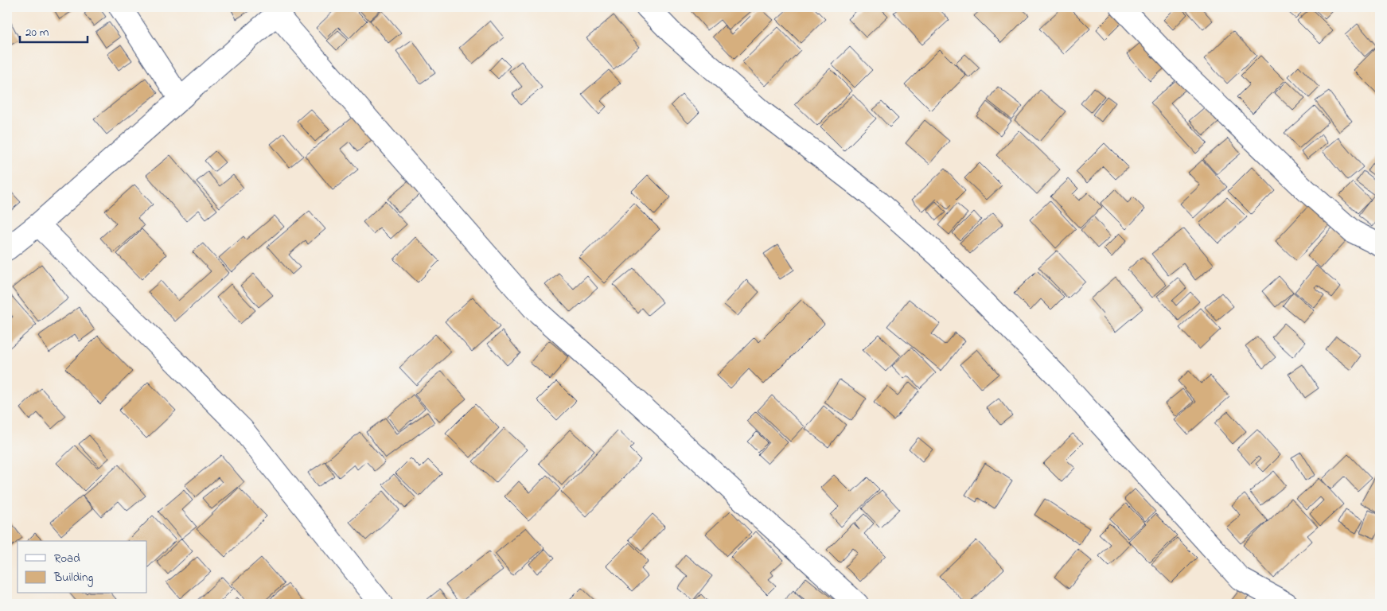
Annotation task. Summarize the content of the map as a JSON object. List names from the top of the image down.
{
  "legend": ["Road", "Building"],
  "scale_bar": "20 m"
}
